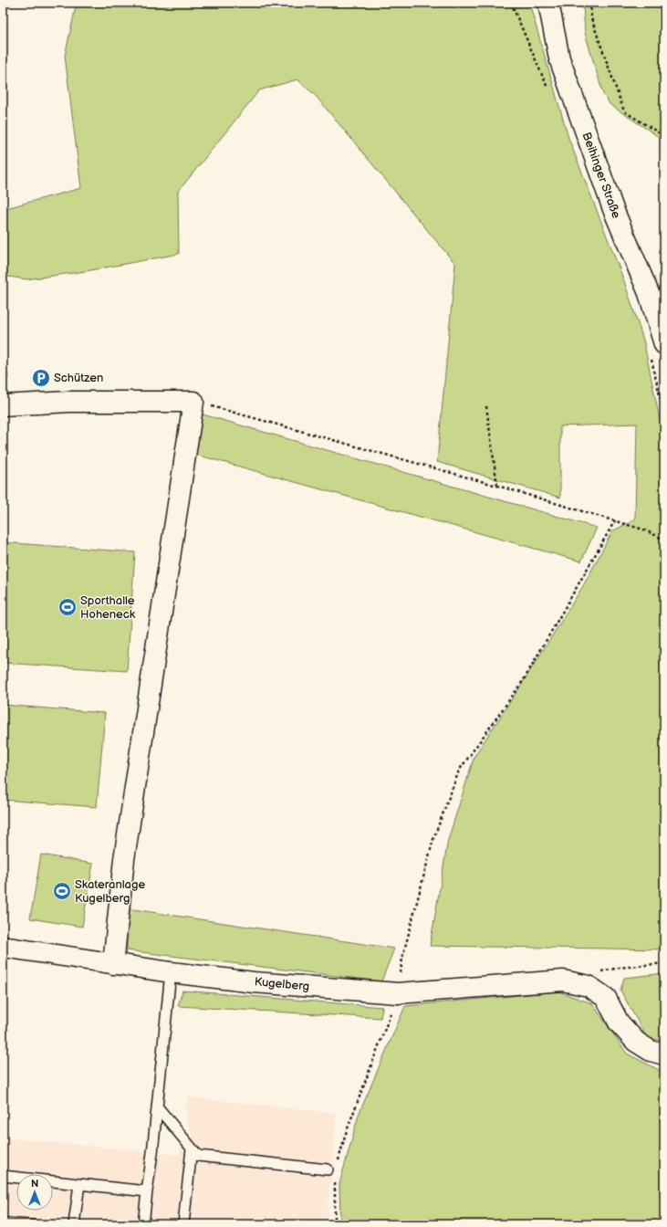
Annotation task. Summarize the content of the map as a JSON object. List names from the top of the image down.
{
  "streets": {
    "street": ["Beihinger Straße", "Kugelberg"]
  },
  "places": {
    "parking": ["Schützen"],
    "sports": ["Sporthalle Hoheneck", "Skateranlage Kugelberg"]
  },
  "north": "top"
}
